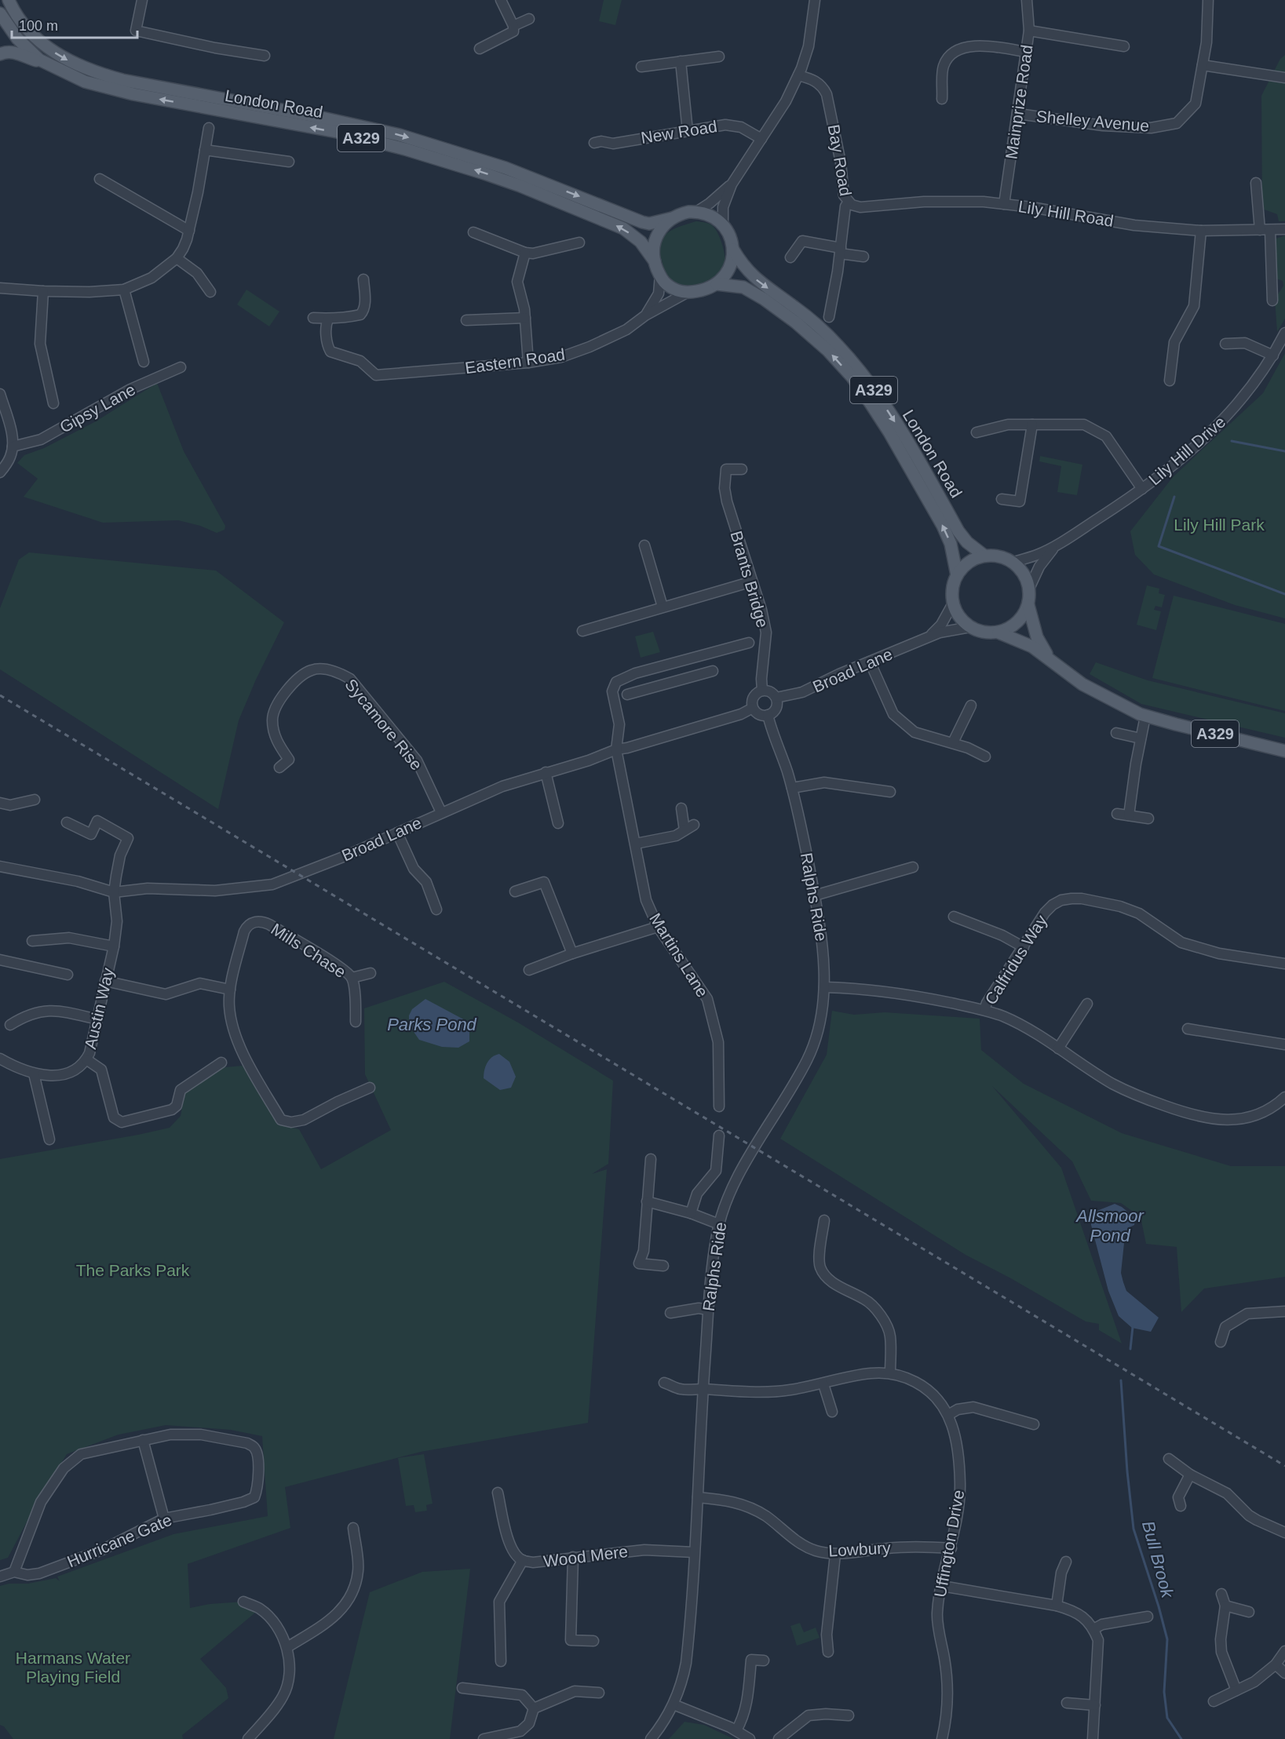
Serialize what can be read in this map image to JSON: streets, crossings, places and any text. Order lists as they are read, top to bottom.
{
  "streets": {
    "main road": ["London Road", "A329"],
    "street": [
      "Mainprize Road",
      "Shelley Avenue",
      "New Road",
      "Bay Road",
      "Lily Hill Road",
      "Eastern Road",
      "Gipsy Lane",
      "Lily Hill Drive",
      "Brants Bridge",
      "Broad Lane",
      "Sycamore Rise",
      "Ralphs Ride",
      "Mills Chase",
      "Martins Lane",
      "Calfridus Way",
      "Austin Way",
      "Hurricane Gate",
      "Uffington Drive",
      "Lowbury",
      "Wood Mere"
    ]
  },
  "crossings": [
    ["Mainprize Road", "Shelley Avenue"],
    ["Mainprize Road", "Lily Hill Road"],
    ["London Road", "A329"],
    ["London Road", "Eastern Road"],
    ["London Road", "Lily Hill Drive"],
    ["London Road", "Broad Lane"],
    ["A329", "Eastern Road"],
    ["A329", "Lily Hill Drive"],
    ["A329", "Broad Lane"],
    ["Bay Road", "Lily Hill Road"],
    ["Lily Hill Drive", "Broad Lane"],
    ["Brants Bridge", "Broad Lane"],
    ["Brants Bridge", "Ralphs Ride"],
    ["Broad Lane", "Sycamore Rise"],
    ["Broad Lane", "Ralphs Ride"],
    ["Broad Lane", "Martins Lane"],
    ["Broad Lane", "Austin Way"],
    ["Ralphs Ride", "Calfridus Way"],
    ["Ralphs Ride", "Uffington Drive"],
    ["Ralphs Ride", "Lowbury"],
    ["Ralphs Ride", "Wood Mere"],
    ["Uffington Drive", "Lowbury"]
  ],
  "water": ["Parks Pond", "Allsmoor Pond", "Bull Brook"],
  "parks": ["Lily Hill Park", "The Parks Park", "Harmans Water Playing Field"],
  "scale_bar": "100 m"
}
